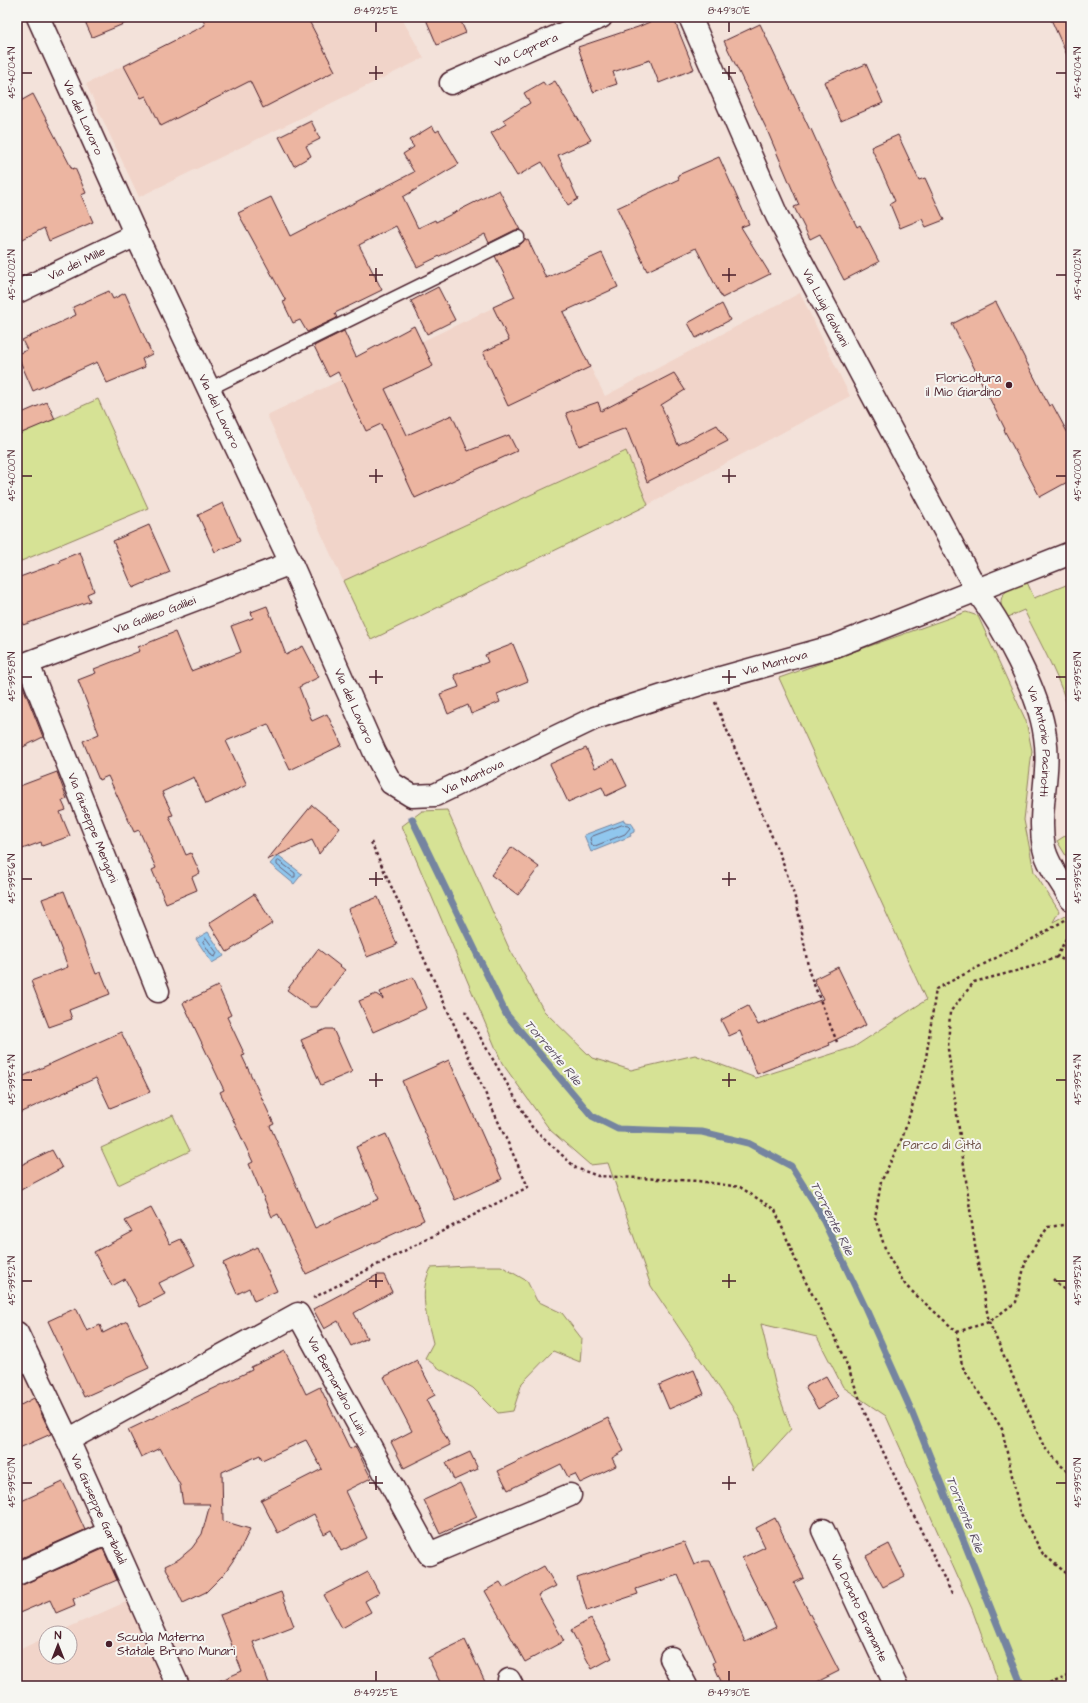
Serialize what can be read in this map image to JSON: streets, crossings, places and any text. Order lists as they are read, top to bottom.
{
  "streets": {
    "street": [
      "Via Caprera",
      "Via del Lavoro",
      "Via dei Mille",
      "Via Luigi Galvani",
      "Via Galileo Galilei",
      "Via Mantova",
      "Via Antonio Pacinotti",
      "Via Giuseppe Mengoni",
      "Via Bernardino Luini",
      "Via Giuseppe Garibaldi",
      "Via Donato Bramante"
    ]
  },
  "crossings": [
    ["Via del Lavoro", "Via dei Mille"],
    ["Via del Lavoro", "Via Galileo Galilei"],
    ["Via del Lavoro", "Via Mantova"],
    ["Via Luigi Galvani", "Via Mantova"],
    ["Via Luigi Galvani", "Via Antonio Pacinotti"],
    ["Via Galileo Galilei", "Via Giuseppe Mengoni"],
    ["Via Mantova", "Via Antonio Pacinotti"]
  ],
  "water": ["Torrente Rile"],
  "parks": ["Parco di Città"],
  "places": ["Floricoltura il Mio Giardino", "Scuola Materna Statale Bruno Munari"],
  "north": "top",
  "coordinates": [
    "8°49'25\"E",
    "8°49'30\"E",
    "45°40'04\"N",
    "45°40'02\"N",
    "45°40'00\"N",
    "45°39'58\"N",
    "45°39'56\"N",
    "45°39'54\"N",
    "45°39'52\"N",
    "45°39'50\"N"
  ]
}
